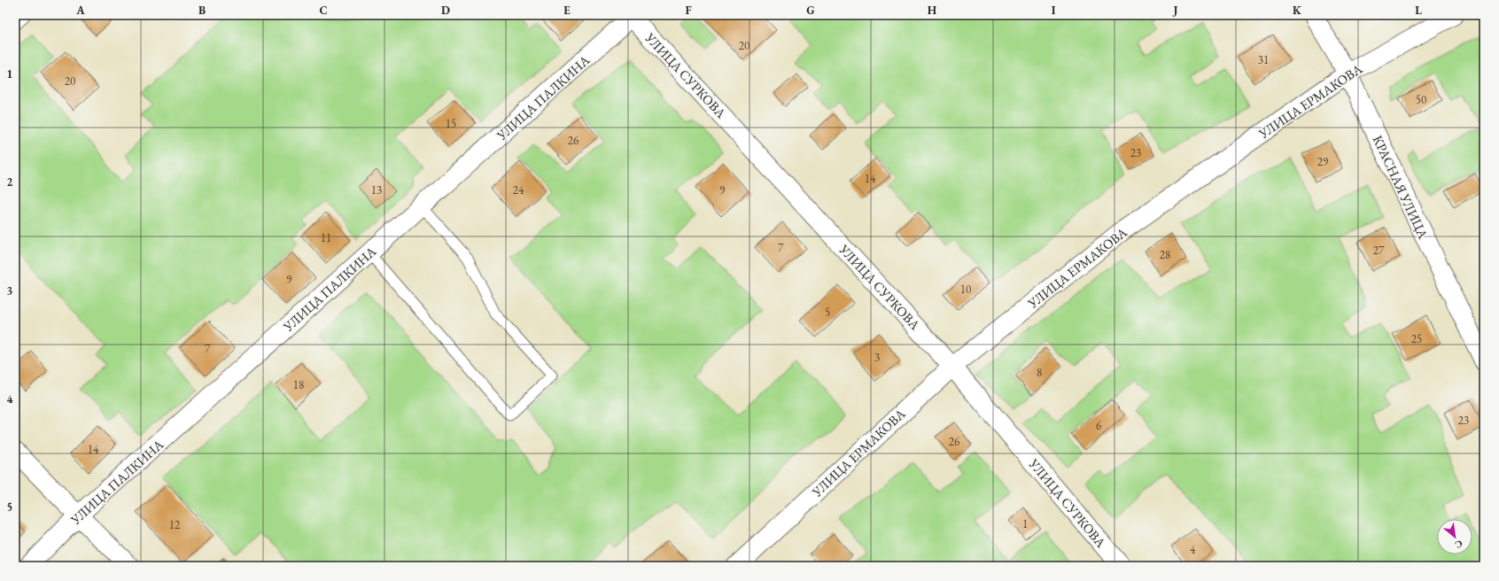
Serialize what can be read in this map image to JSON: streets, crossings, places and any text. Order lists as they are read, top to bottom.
{
  "streets": {
    "street": [
      "УЛИЦА СУРКОВА",
      "УЛИЦА ПАЛКИНА",
      "УЛИЦА ЕРМАКОВА",
      "КРАСНАЯ УЛИЦА"
    ]
  },
  "crossings": [
    ["УЛИЦА СУРКОВА", "УЛИЦА ПАЛКИНА"],
    ["УЛИЦА СУРКОВА", "УЛИЦА ЕРМАКОВА"],
    ["УЛИЦА ЕРМАКОВА", "КРАСНАЯ УЛИЦА"]
  ],
  "house_numbers": [
    "20",
    "31",
    "20",
    "50",
    "15",
    "26",
    "23",
    "29",
    "14",
    "13",
    "24",
    "9",
    "11",
    "7",
    "27",
    "28",
    "9",
    "10",
    "5",
    "25",
    "7",
    "3",
    "8",
    "18",
    "23",
    "6",
    "26",
    "14",
    "1",
    "12",
    "4"
  ],
  "north": "bottom right",
  "grid": {
    "columns": [
      "A",
      "B",
      "C",
      "D",
      "E",
      "F",
      "G",
      "H",
      "I",
      "J",
      "K",
      "L"
    ],
    "rows": [
      "1",
      "2",
      "3",
      "4",
      "5"
    ]
  }
}
